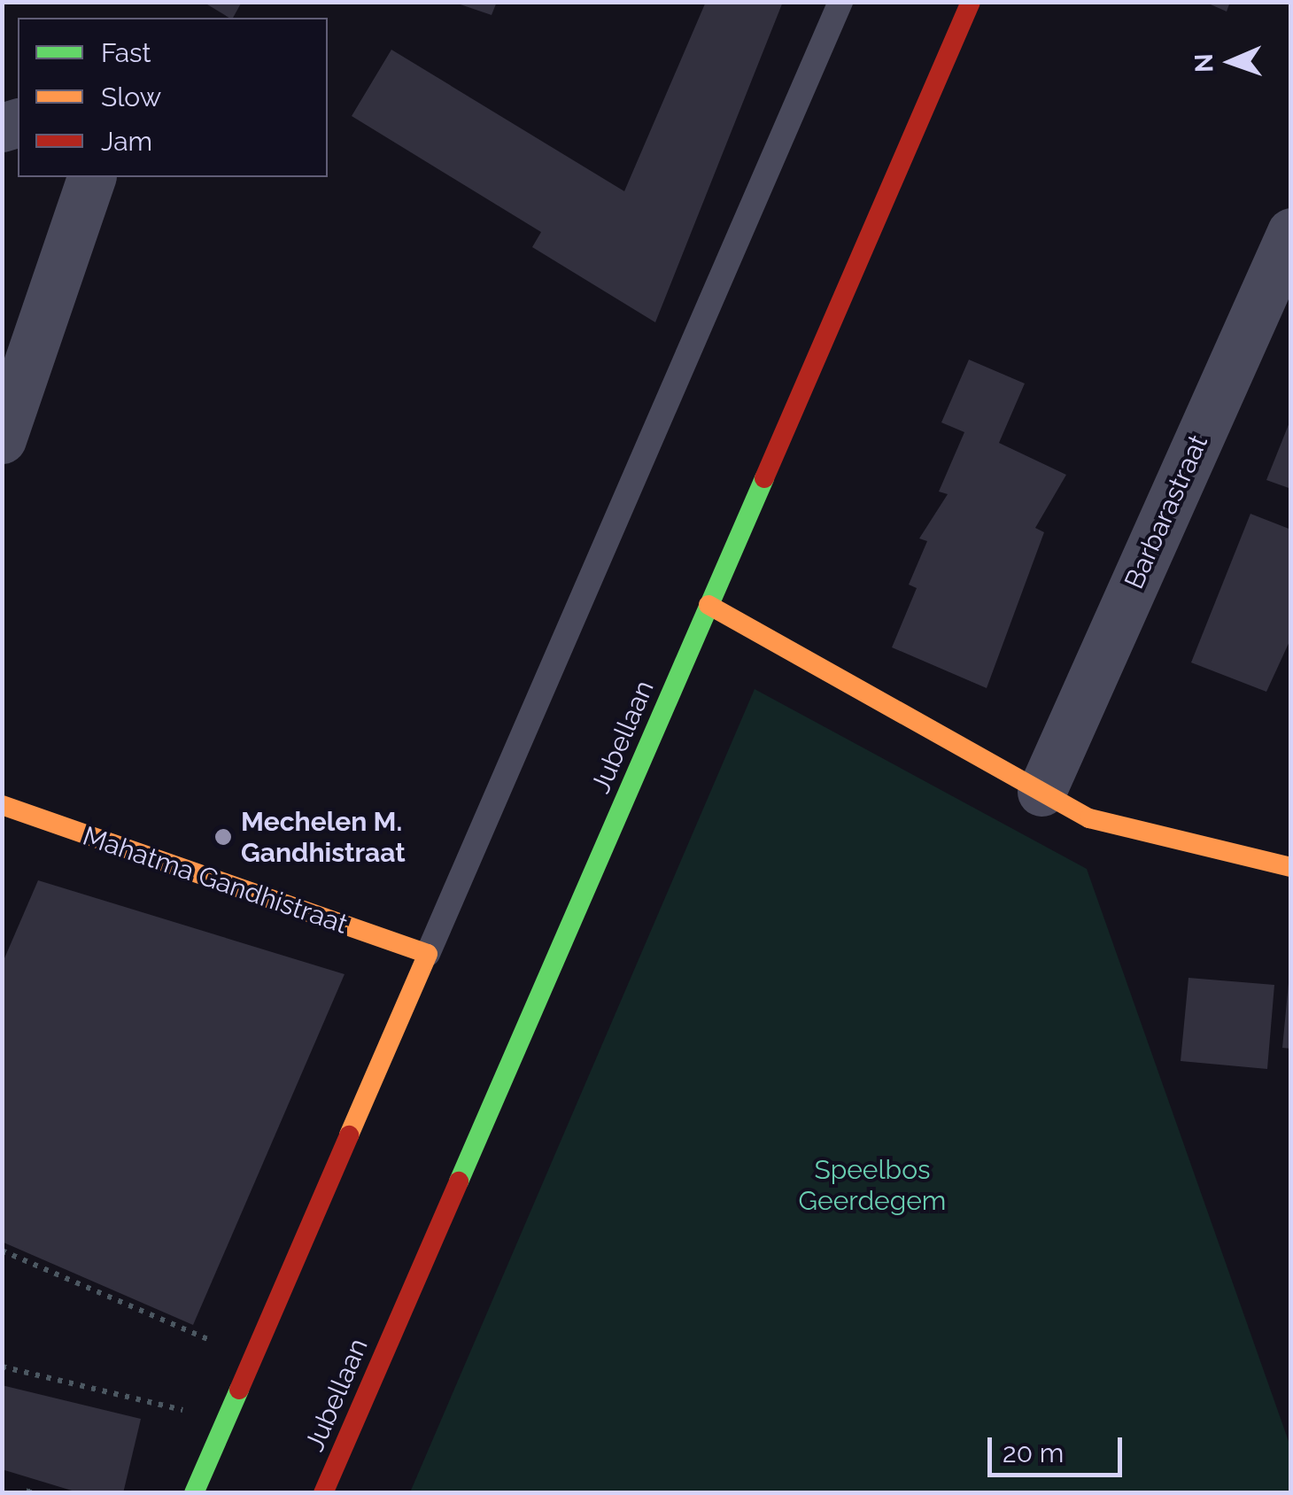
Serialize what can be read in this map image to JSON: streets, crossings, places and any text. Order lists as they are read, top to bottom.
{
  "streets": {
    "street": ["Barbarastraat", "Jubellaan", "Mahatma Gandhistraat"]
  },
  "parks": ["Speelbos Geerdegem"],
  "places": ["Mechelen M. Gandhistraat"],
  "legend": ["Fast", "Slow", "Jam"],
  "scale_bar": "20 m",
  "north": "left"
}
